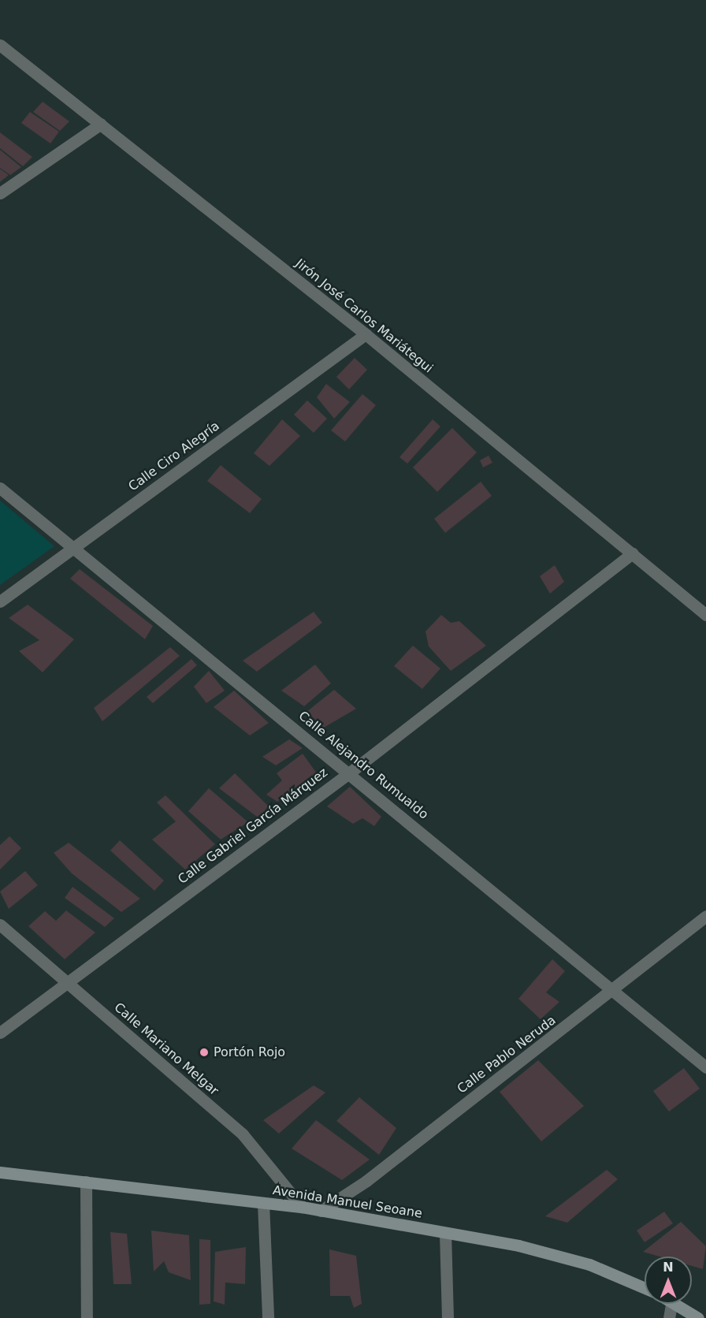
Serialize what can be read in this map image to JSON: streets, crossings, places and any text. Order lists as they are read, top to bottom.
{
  "streets": {
    "main road": ["Avenida Manuel Seoane"],
    "street": [
      "Jirón José Carlos Mariátegui",
      "Calle Ciro Alegría",
      "Calle Alejandro Rumualdo",
      "Calle Gabriel García Márquez",
      "Calle Mariano Melgar",
      "Calle Pablo Neruda"
    ]
  },
  "crossings": [
    ["Jirón José Carlos Mariátegui", "Calle Ciro Alegría"],
    ["Jirón José Carlos Mariátegui", "Calle Gabriel García Márquez"],
    ["Calle Ciro Alegría", "Calle Alejandro Rumualdo"],
    ["Calle Alejandro Rumualdo", "Calle Gabriel García Márquez"],
    ["Calle Alejandro Rumualdo", "Calle Pablo Neruda"],
    ["Calle Gabriel García Márquez", "Calle Mariano Melgar"],
    ["Calle Mariano Melgar", "Avenida Manuel Seoane"],
    ["Calle Pablo Neruda", "Avenida Manuel Seoane"]
  ],
  "places": ["Portón Rojo"],
  "north": "top"
}
